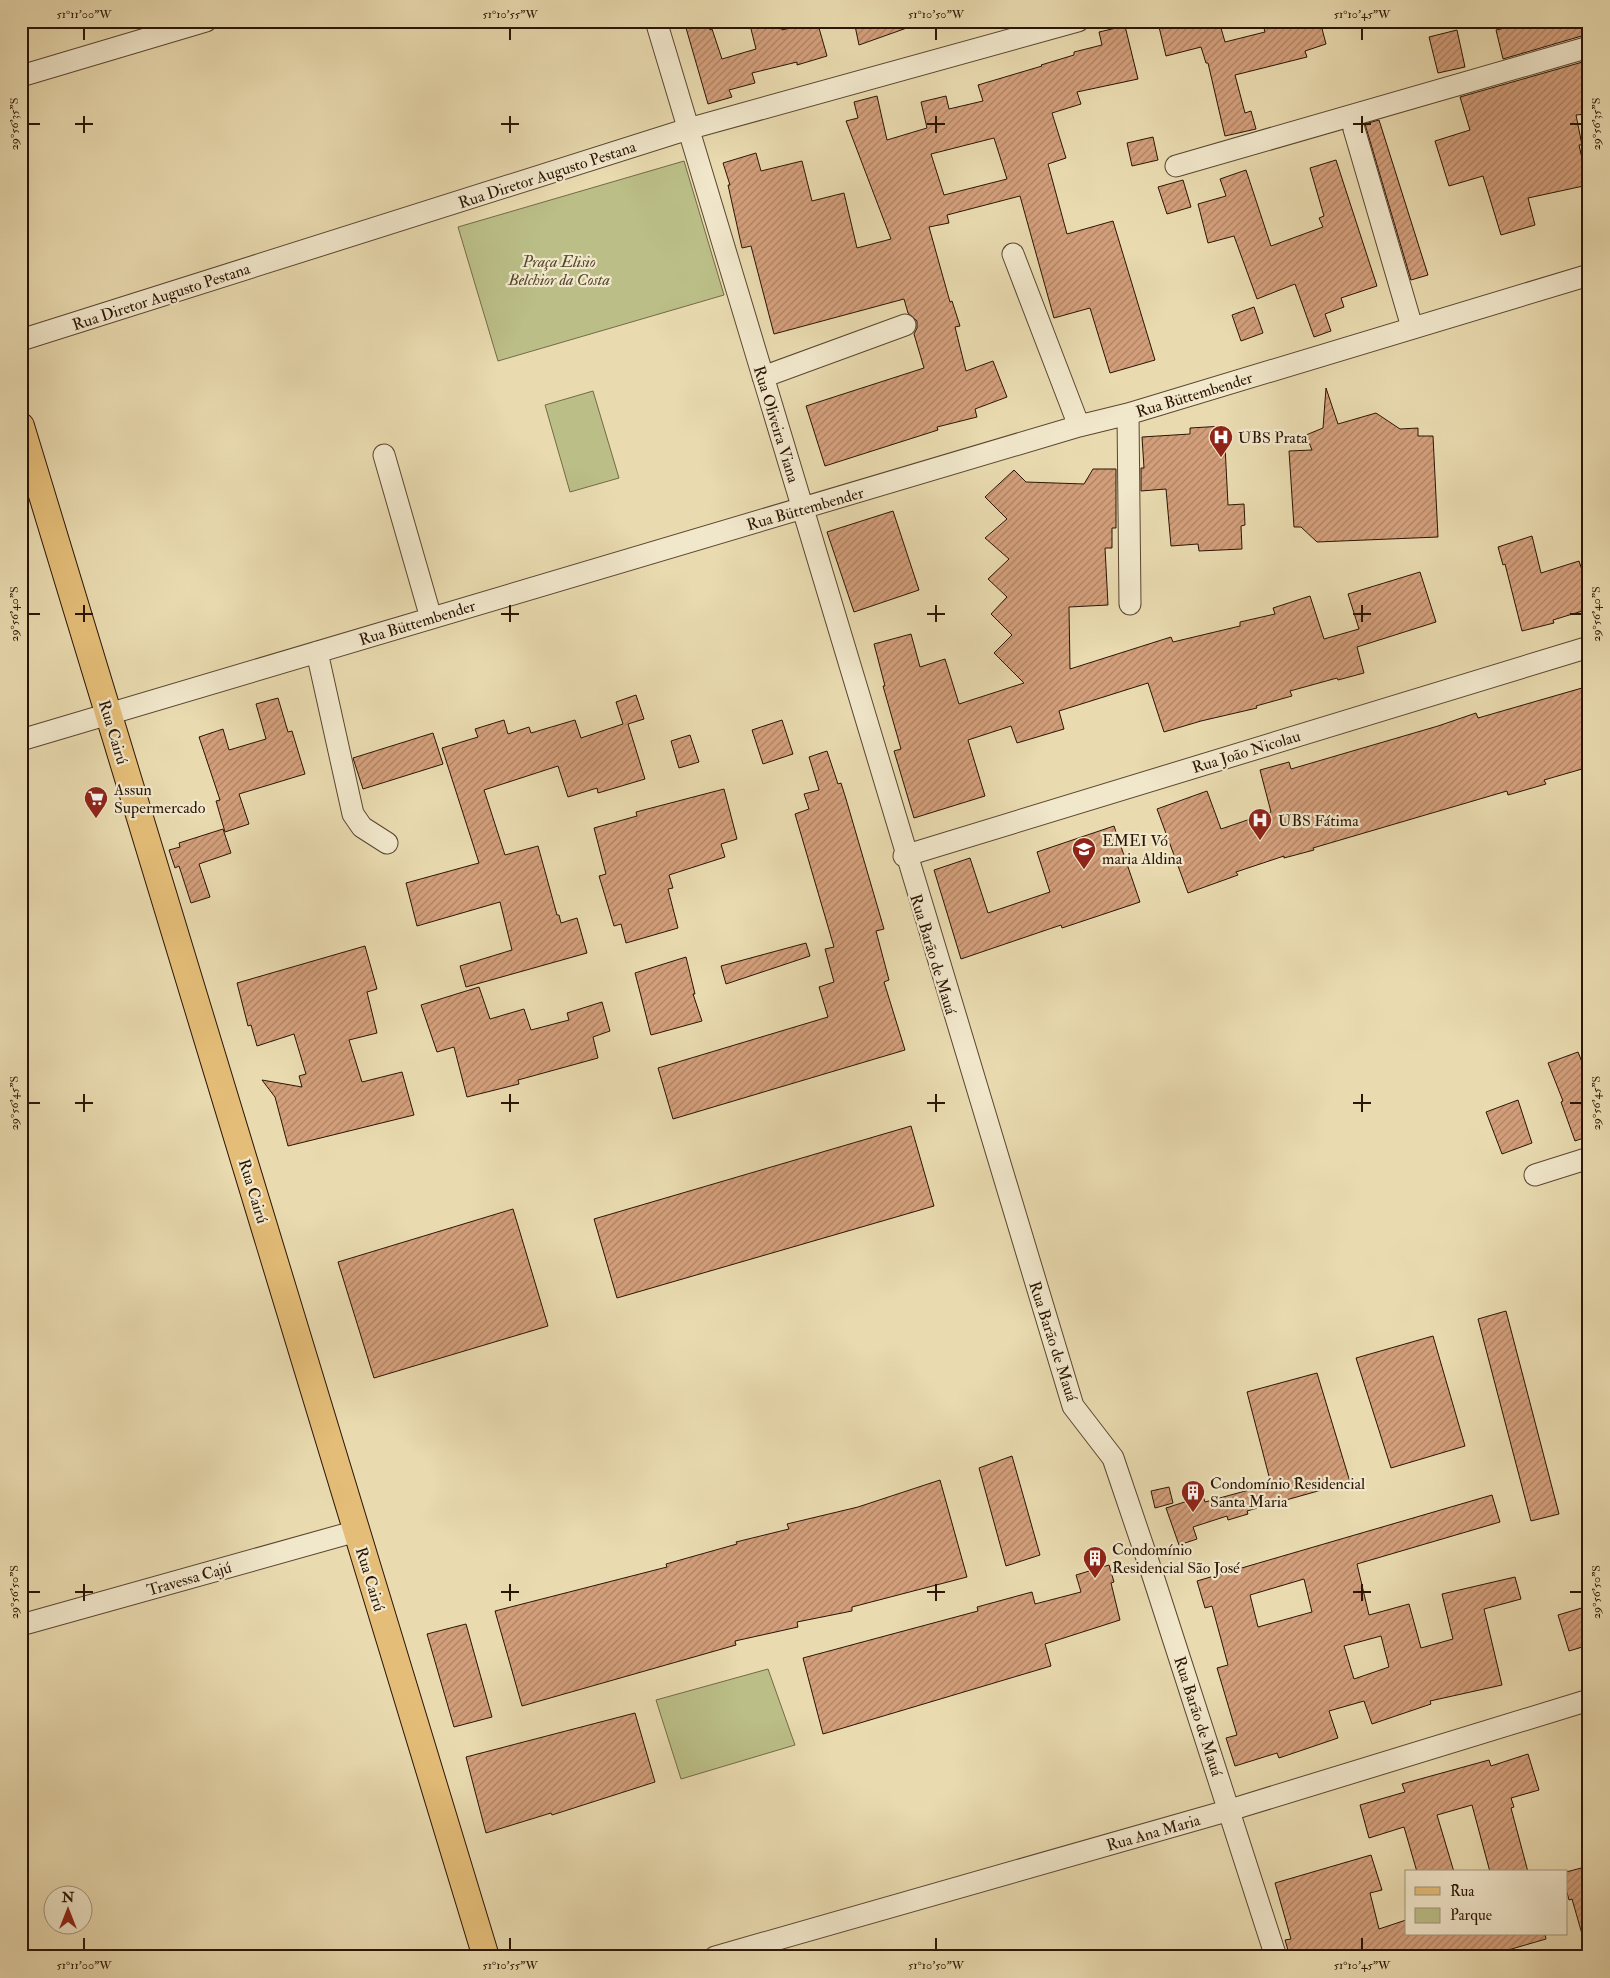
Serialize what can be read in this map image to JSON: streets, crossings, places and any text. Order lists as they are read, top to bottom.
{
  "streets": {
    "main road": ["Rua Cairú"],
    "street": [
      "Rua Diretor Augusto Pestana",
      "Rua Büttembender",
      "Rua Oliveira Viana",
      "Rua João Nicolau",
      "Rua Barão de Mauá",
      "Travessa Cajú",
      "Rua Ana Maria"
    ]
  },
  "crossings": [
    ["Rua Diretor Augusto Pestana", "Rua Oliveira Viana"],
    ["Rua Büttembender", "Rua Oliveira Viana"],
    ["Rua Büttembender", "Rua Cairú"],
    ["Rua Oliveira Viana", "Rua João Nicolau"],
    ["Rua Oliveira Viana", "Rua Barão de Mauá"],
    ["Rua Cairú", "Travessa Cajú"],
    ["Rua João Nicolau", "Rua Barão de Mauá"],
    ["Rua Barão de Mauá", "Rua Ana Maria"]
  ],
  "parks": ["Praça Elisio Belchior da Costa"],
  "places": {
    "hospital": ["UBS Prata", "UBS Fátima"],
    "supermarket": ["Assun Supermercado"],
    "school or university": ["EMEI Vó maria Aldina"],
    "building": ["Condomínio Residencial Santa Maria", "Condomínio Residencial São José"]
  },
  "legend": ["Rua", "Parque"],
  "north": "top",
  "coordinates": [
    "51°11'00\"W",
    "51°10'55\"W",
    "51°10'50\"W",
    "51°10'45\"W",
    "29°56'35\"S",
    "29°56'40\"S",
    "29°56'45\"S",
    "29°56'50\"S"
  ]
}
